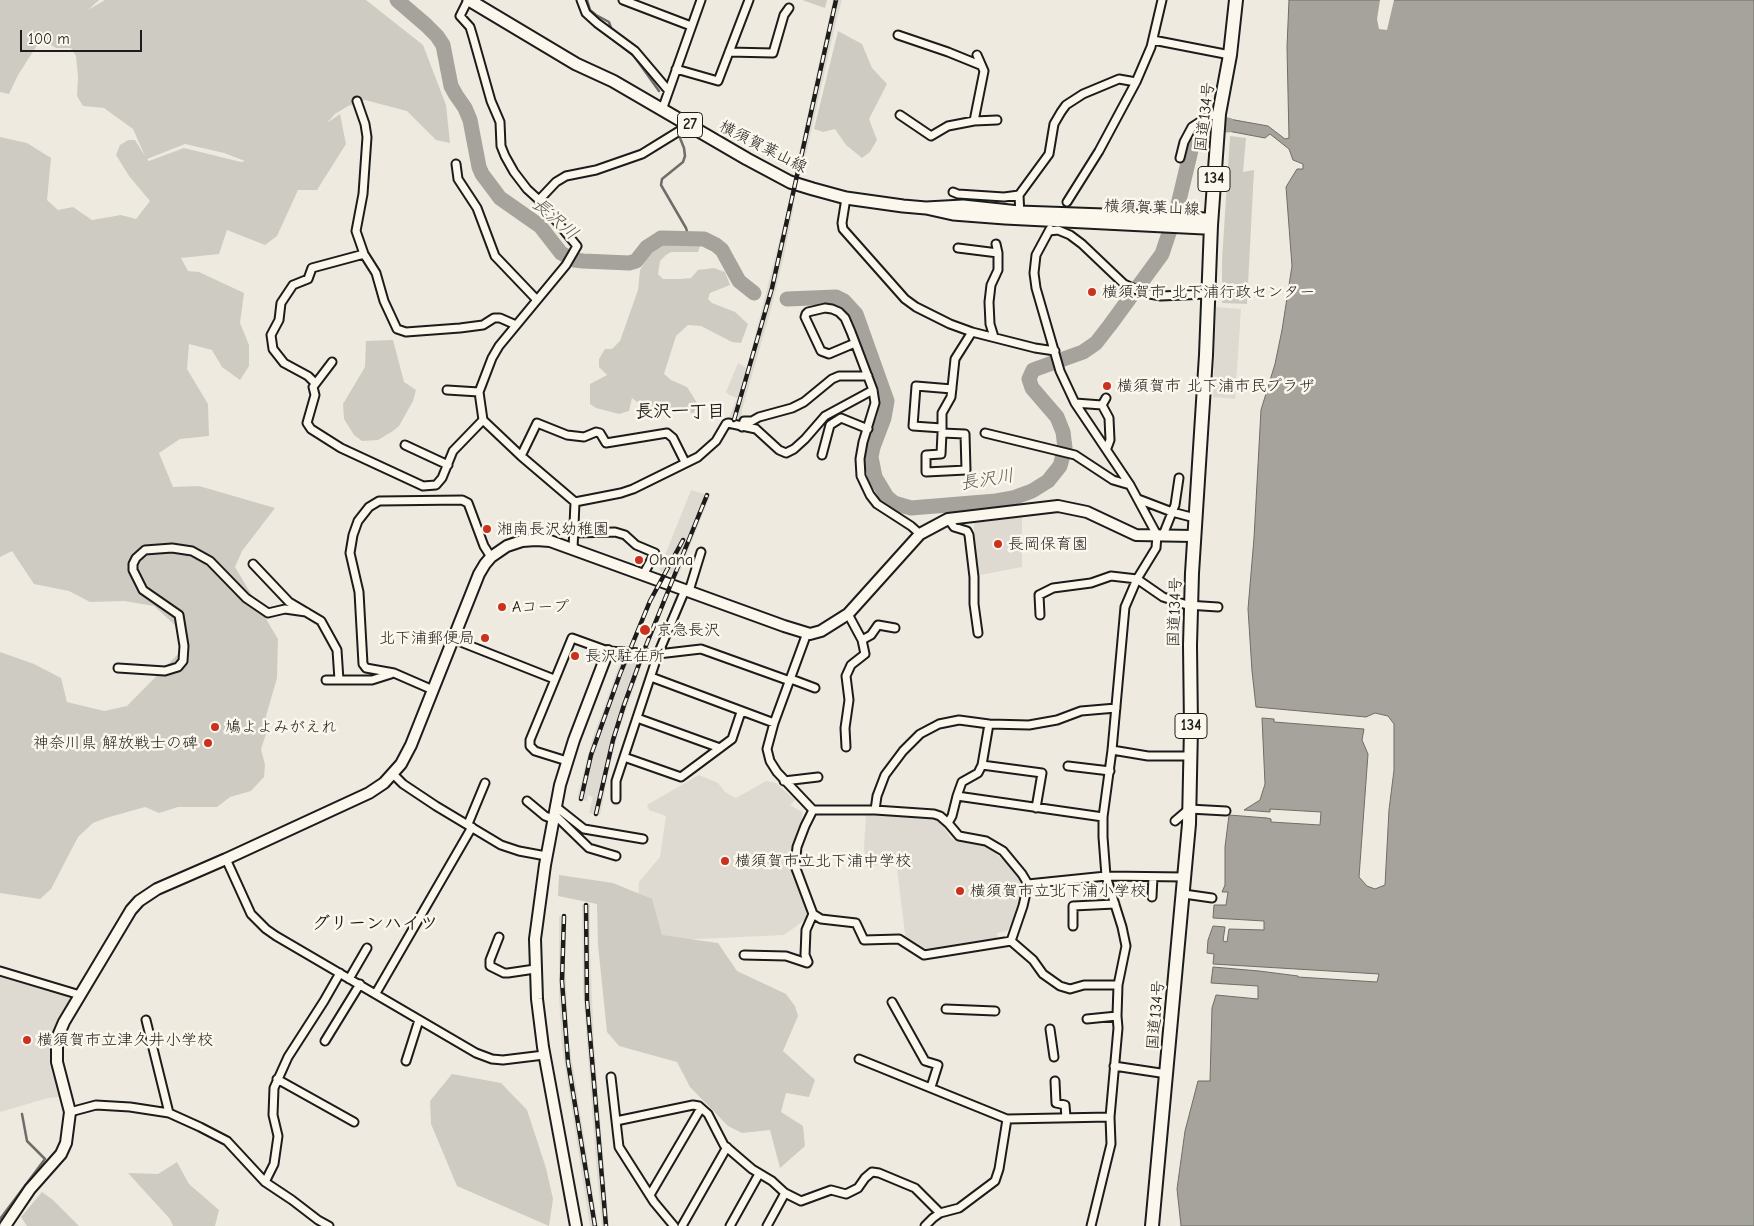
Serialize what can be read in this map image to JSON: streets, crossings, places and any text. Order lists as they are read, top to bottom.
{
  "streets": {
    "highway": ["国道134号", "134"],
    "main road": ["27", "横須賀葉山線"]
  },
  "crossings": [
    ["国道134号", "横須賀葉山線"]
  ],
  "districts": ["長沢一丁目", "グリーンハイツ"],
  "water": ["長沢川"],
  "places": [
    "横須賀市 北下浦行政センター",
    "横須賀市 北下浦市民プラザ",
    "湘南長沢幼稚園",
    "長岡保育園",
    "Ohana",
    "Aコープ",
    "京急長沢",
    "北下浦郵便局",
    "長沢駐在所",
    "鳩よよみがえれ",
    "神奈川県 解放戦士の碑",
    "横須賀市立北下浦中学校",
    "横須賀市立北下浦小学校",
    "横須賀市立津久井小学校"
  ],
  "scale_bar": "100 m"
}
